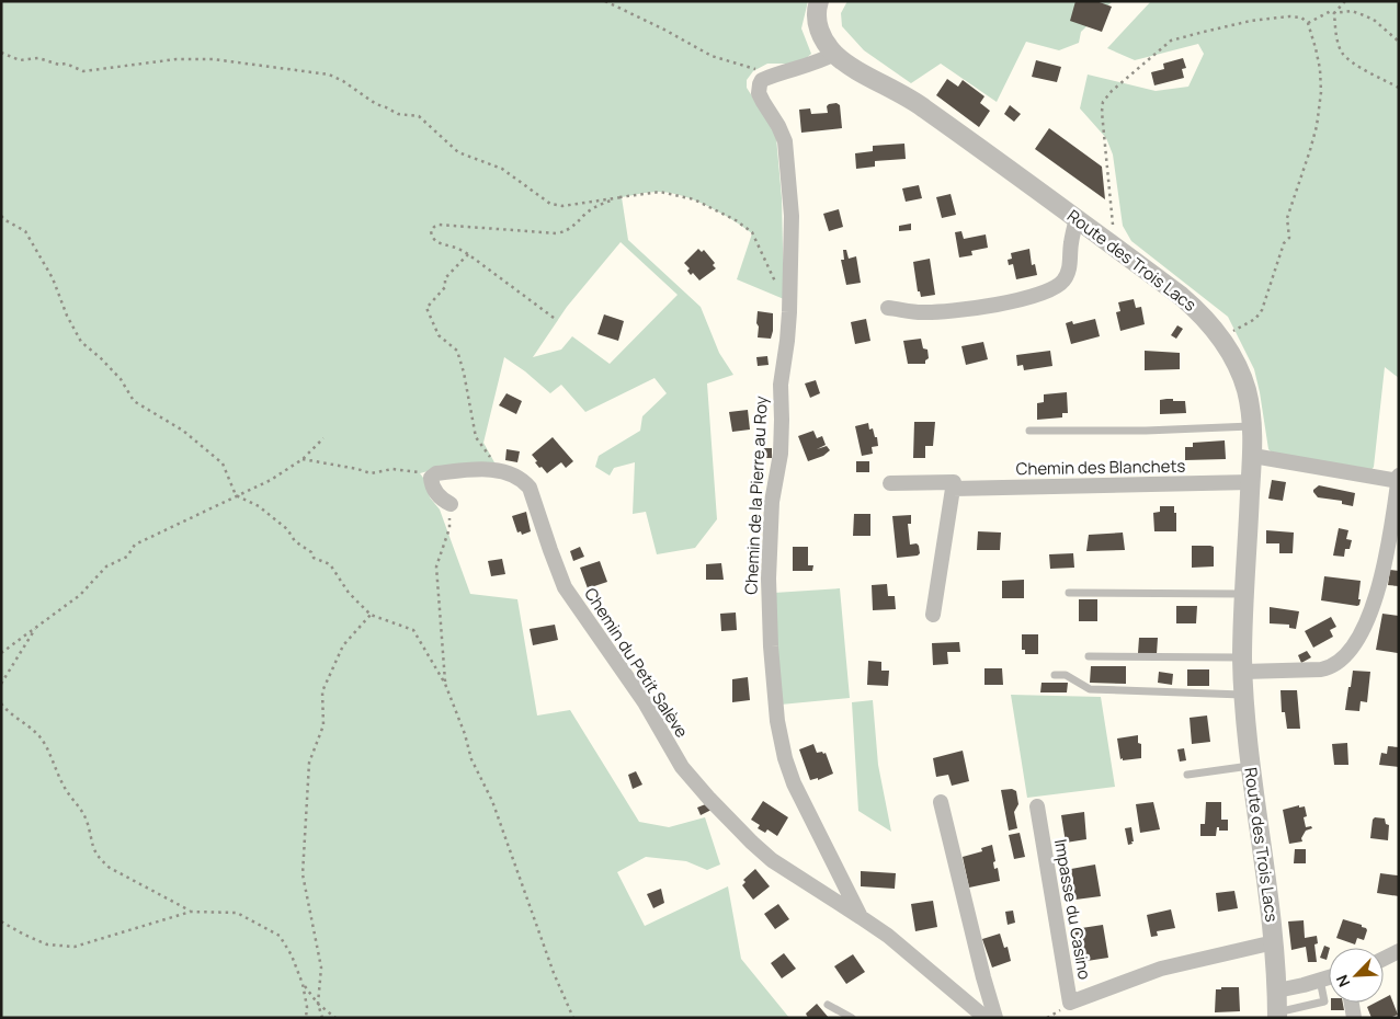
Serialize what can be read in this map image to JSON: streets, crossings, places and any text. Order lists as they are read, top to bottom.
{
  "streets": {
    "street": [
      "Route des Trois Lacs",
      "Chemin des Blanchets",
      "Chemin de la Pierre au Roy",
      "Chemin du Petit Salève",
      "Impasse du Casino"
    ]
  },
  "crossings": [
    ["Route des Trois Lacs", "Chemin des Blanchets"],
    ["Route des Trois Lacs", "Impasse du Casino"],
    ["Chemin de la Pierre au Roy", "Chemin du Petit Salève"]
  ],
  "north": "bottom left"
}
